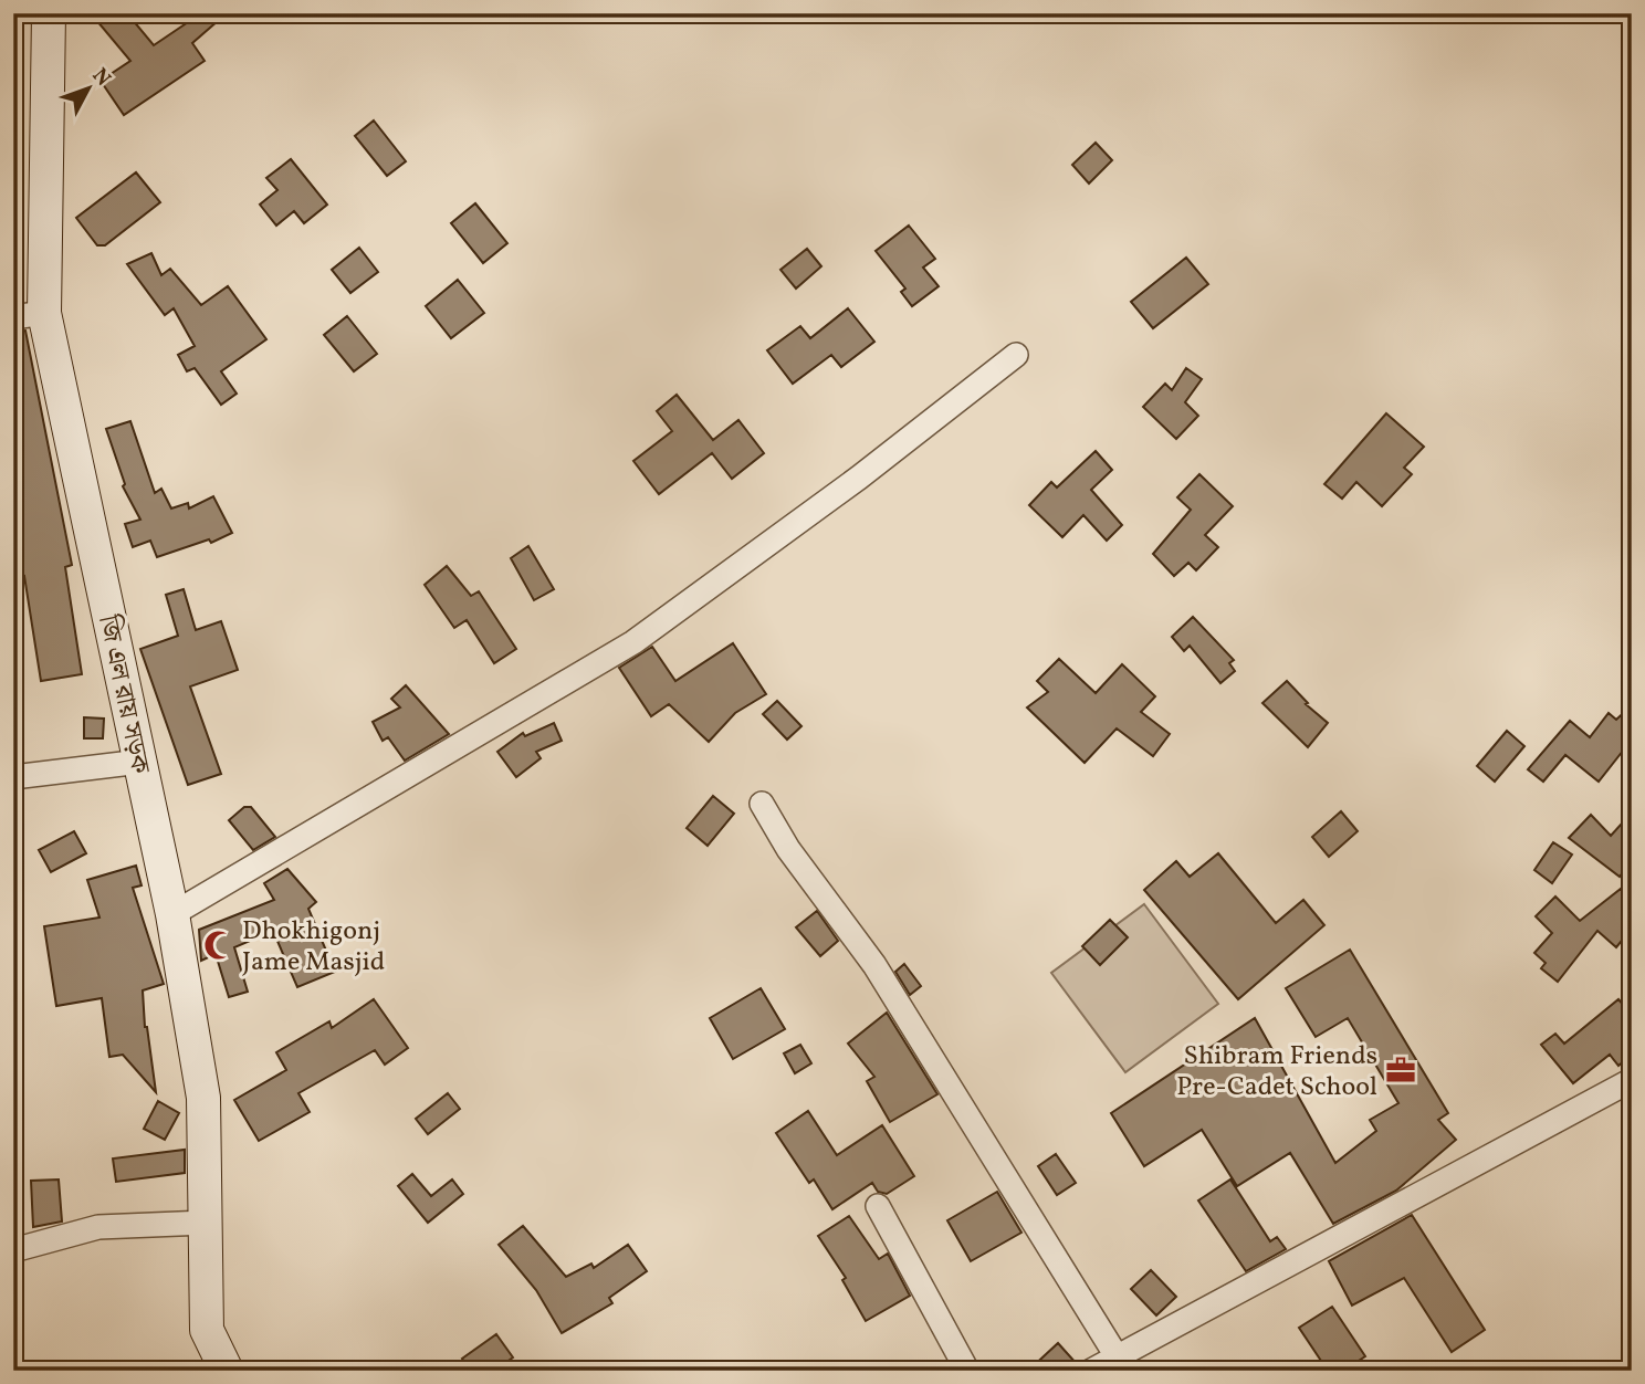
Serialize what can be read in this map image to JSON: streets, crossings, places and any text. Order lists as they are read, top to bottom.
{
  "streets": {
    "main road": ["জি এল রায় সড়ক"]
  },
  "places": {
    "mosque": ["Dhokhigonj Jame Masjid"],
    "office": ["Shibram Friends Pre-Cadet School"]
  },
  "north": "top right"
}
